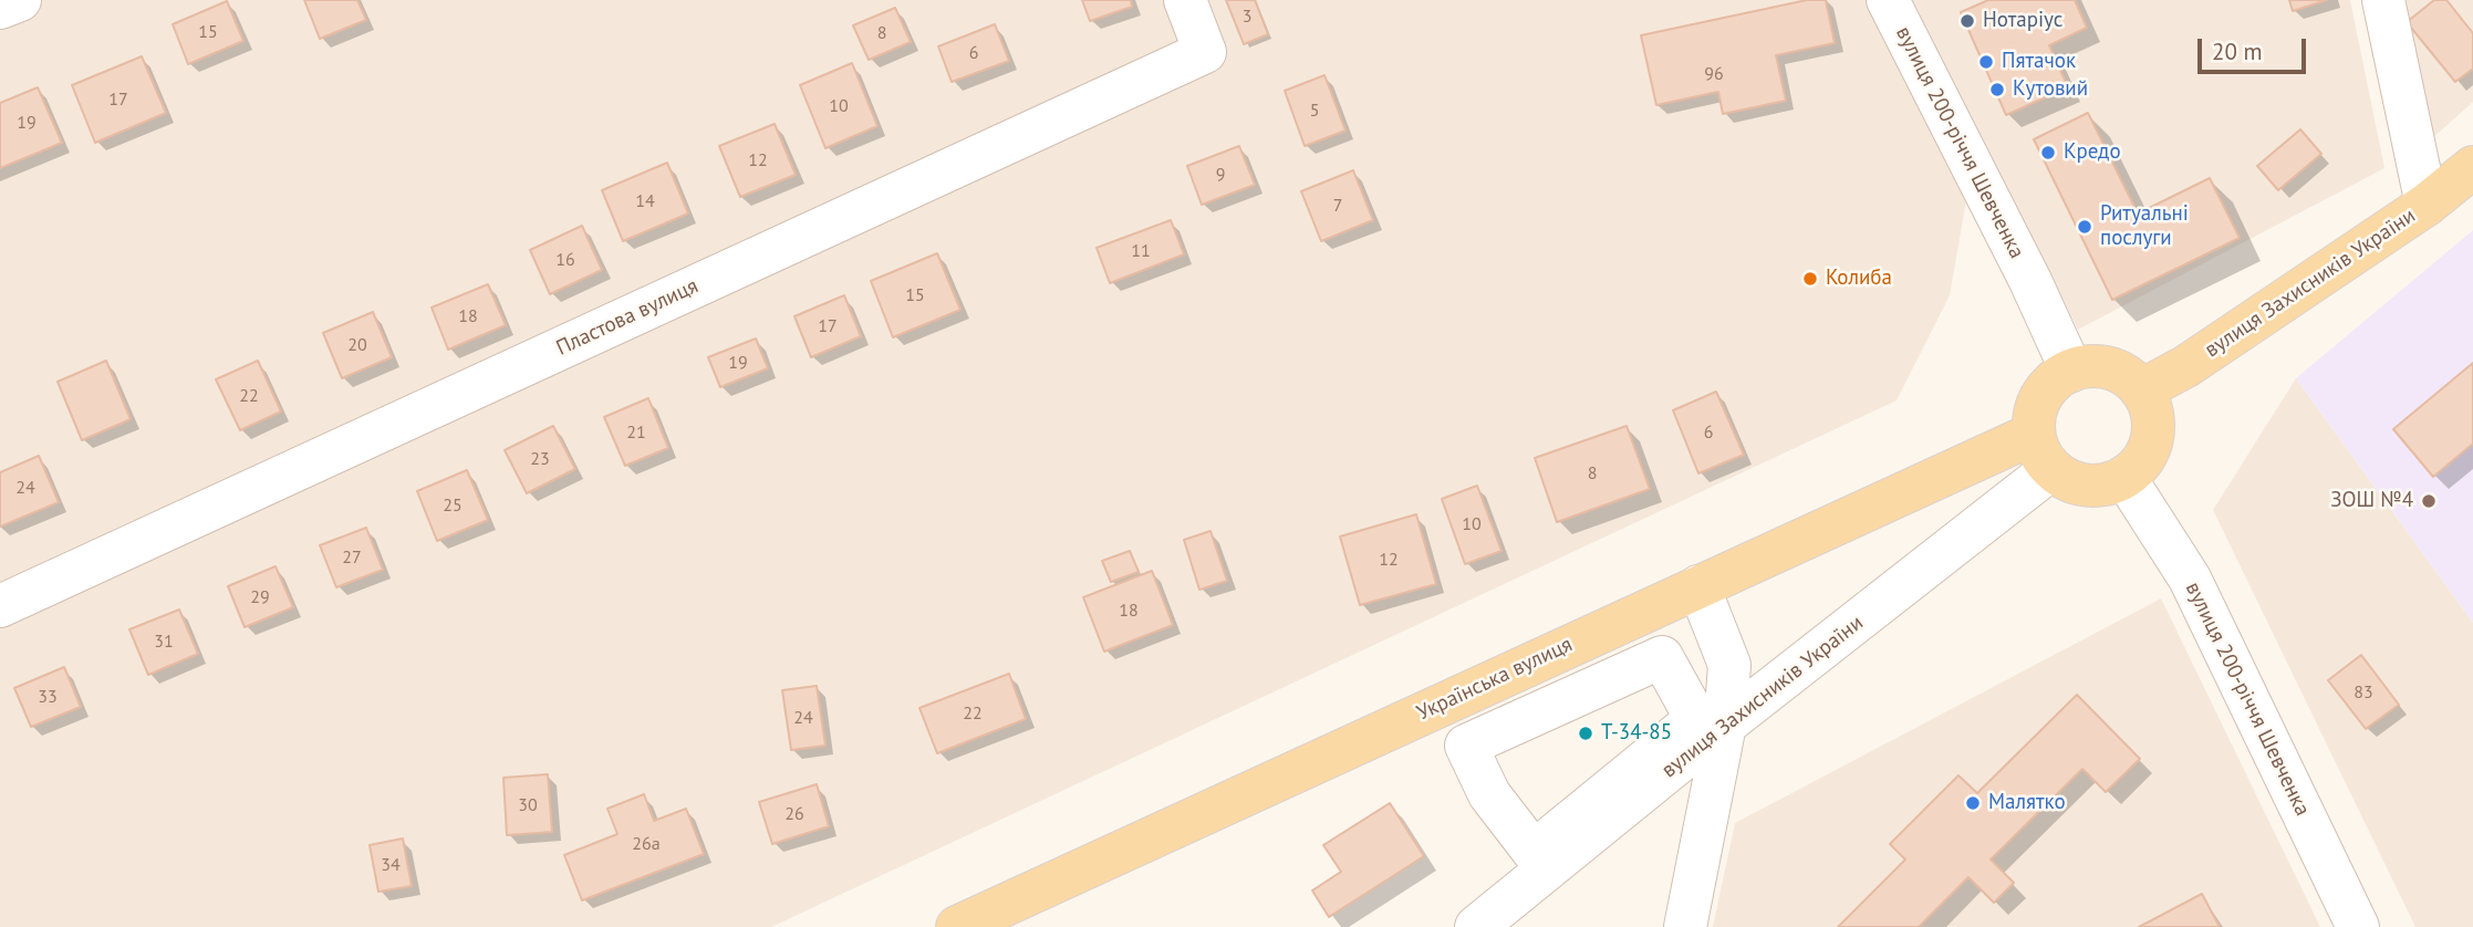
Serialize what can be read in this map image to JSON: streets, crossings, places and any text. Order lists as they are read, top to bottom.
{
  "streets": {
    "main road": ["вулиця Захисників України", "Українська вулиця"],
    "street": ["вулиця 200-річчя Шевченка", "Пластова вулиця"]
  },
  "crossings": [
    ["вулиця 200-річчя Шевченка", "вулиця Захисників України"],
    ["вулиця 200-річчя Шевченка", "Українська вулиця"],
    ["вулиця Захисників України", "Українська вулиця"]
  ],
  "places": [
    "Нотаріус",
    "Пятачок",
    "Кутовий",
    "Кредо",
    "Ритуальні послуги",
    "Колиба",
    "ЗОШ №4",
    "Т-34-85",
    "Малятко"
  ],
  "house_numbers": [
    "3",
    "15",
    "8",
    "6",
    "96",
    "17",
    "10",
    "5",
    "19",
    "12",
    "9",
    "14",
    "7",
    "11",
    "16",
    "15",
    "18",
    "17",
    "20",
    "19",
    "22",
    "21",
    "6",
    "23",
    "8",
    "24",
    "25",
    "10",
    "27",
    "12",
    "29",
    "18",
    "31",
    "83",
    "33",
    "22",
    "24",
    "30",
    "26",
    "26а",
    "34"
  ],
  "scale_bar": "20 m"
}
